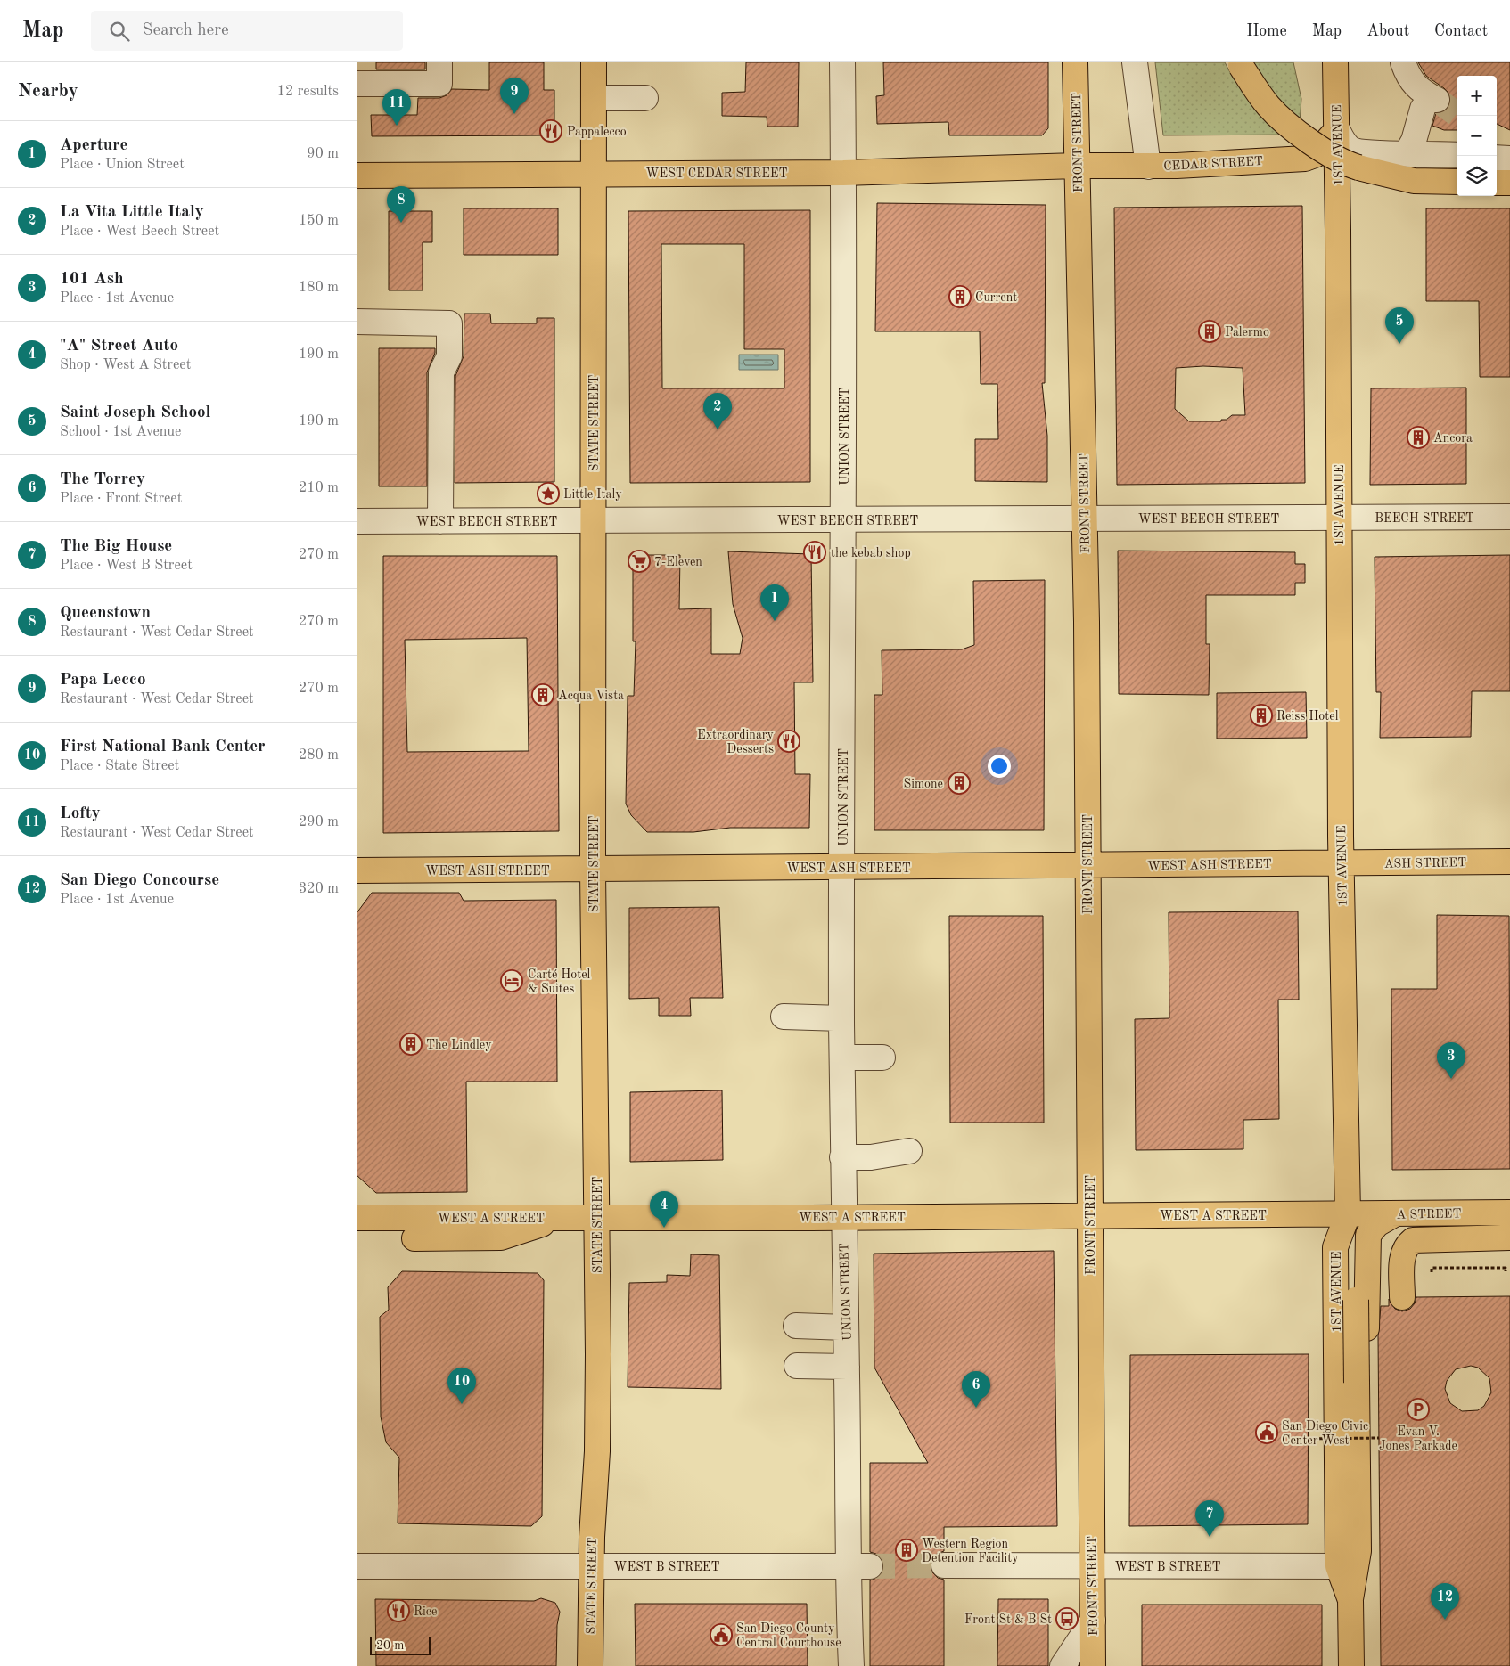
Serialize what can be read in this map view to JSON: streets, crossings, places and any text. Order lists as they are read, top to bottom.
{
  "streets": {
    "main road": [
      "FRONT STREET",
      "1ST AVENUE",
      "CEDAR STREET",
      "WEST CEDAR STREET",
      "STATE STREET",
      "ASH STREET",
      "WEST ASH STREET",
      "A STREET",
      "WEST A STREET"
    ],
    "street": [
      "UNION STREET",
      "BEECH STREET",
      "WEST BEECH STREET",
      "WEST B STREET"
    ]
  },
  "crossings": [
    ["FRONT STREET", "CEDAR STREET"],
    ["FRONT STREET", "WEST CEDAR STREET"],
    ["FRONT STREET", "WEST BEECH STREET"],
    ["FRONT STREET", "WEST ASH STREET"],
    ["FRONT STREET", "WEST A STREET"],
    ["FRONT STREET", "WEST B STREET"],
    ["1ST AVENUE", "CEDAR STREET"],
    ["1ST AVENUE", "BEECH STREET"],
    ["1ST AVENUE", "WEST BEECH STREET"],
    ["1ST AVENUE", "ASH STREET"],
    ["1ST AVENUE", "WEST ASH STREET"],
    ["1ST AVENUE", "A STREET"],
    ["1ST AVENUE", "WEST A STREET"],
    ["1ST AVENUE", "WEST B STREET"],
    ["CEDAR STREET", "WEST CEDAR STREET"],
    ["WEST CEDAR STREET", "STATE STREET"],
    ["WEST CEDAR STREET", "UNION STREET"],
    ["STATE STREET", "WEST BEECH STREET"],
    ["STATE STREET", "WEST ASH STREET"],
    ["STATE STREET", "WEST A STREET"],
    ["STATE STREET", "WEST B STREET"],
    ["UNION STREET", "WEST BEECH STREET"],
    ["UNION STREET", "WEST ASH STREET"],
    ["UNION STREET", "WEST A STREET"],
    ["UNION STREET", "WEST B STREET"],
    ["BEECH STREET", "WEST BEECH STREET"],
    ["ASH STREET", "WEST ASH STREET"],
    ["A STREET", "WEST A STREET"]
  ],
  "places": {
    "restaurant": [
      "Pappalecco",
      "the kebab shop",
      "Extraordinary Desserts",
      "Rice"
    ],
    "building": [
      "Current",
      "Palermo",
      "Ancora",
      "Acqua Vista",
      "Reiss Hotel",
      "Simone",
      "The Lindley",
      "Western Region Detention Facility"
    ],
    "place": ["Little Italy"],
    "supermarket": ["7-Eleven"],
    "hotel": ["Carté Hotel & Suites"],
    "parking": ["Evan V. Jones Parkade"],
    "public building": ["San Diego Civic Center West", "San Diego County Central Courthouse"],
    "bus stop": ["Front St & B St"]
  },
  "scale_bar": "20 m",
  "page": {
    "header": "Map",
    "search": "Search here",
    "nav": [
      "Home",
      "Map",
      "About",
      "Contact"
    ],
    "heading": ["Nearby", "12 results"],
    "map_buttons": ["+", "−"],
    "pins": [
      "9",
      "11",
      "8",
      "5",
      "2",
      "1",
      "3",
      "4",
      "10",
      "6",
      "7",
      "12"
    ],
    "list": [
      {
        "mark": "1",
        "name": "Aperture",
        "note": "Place · Union Street",
        "value": "90 m"
      },
      {
        "mark": "2",
        "name": "La Vita Little Italy",
        "note": "Place · West Beech Street",
        "value": "150 m"
      },
      {
        "mark": "3",
        "name": "101 Ash",
        "note": "Place · 1st Avenue",
        "value": "180 m"
      },
      {
        "mark": "4",
        "name": "\"A\" Street Auto",
        "note": "Shop · West A Street",
        "value": "190 m"
      },
      {
        "mark": "5",
        "name": "Saint Joseph School",
        "note": "School · 1st Avenue",
        "value": "190 m"
      },
      {
        "mark": "6",
        "name": "The Torrey",
        "note": "Place · Front Street",
        "value": "210 m"
      },
      {
        "mark": "7",
        "name": "The Big House",
        "note": "Place · West B Street",
        "value": "270 m"
      },
      {
        "mark": "8",
        "name": "Queenstown",
        "note": "Restaurant · West Cedar Street",
        "value": "270 m"
      },
      {
        "mark": "9",
        "name": "Papa Lecco",
        "note": "Restaurant · West Cedar Street",
        "value": "270 m"
      },
      {
        "mark": "10",
        "name": "First National Bank Center",
        "note": "Place · State Street",
        "value": "280 m"
      },
      {
        "mark": "11",
        "name": "Lofty",
        "note": "Restaurant · West Cedar Street",
        "value": "290 m"
      },
      {
        "mark": "12",
        "name": "San Diego Concourse",
        "note": "Place · 1st Avenue",
        "value": "320 m"
      }
    ],
    "scale": "20 m"
  }
}
